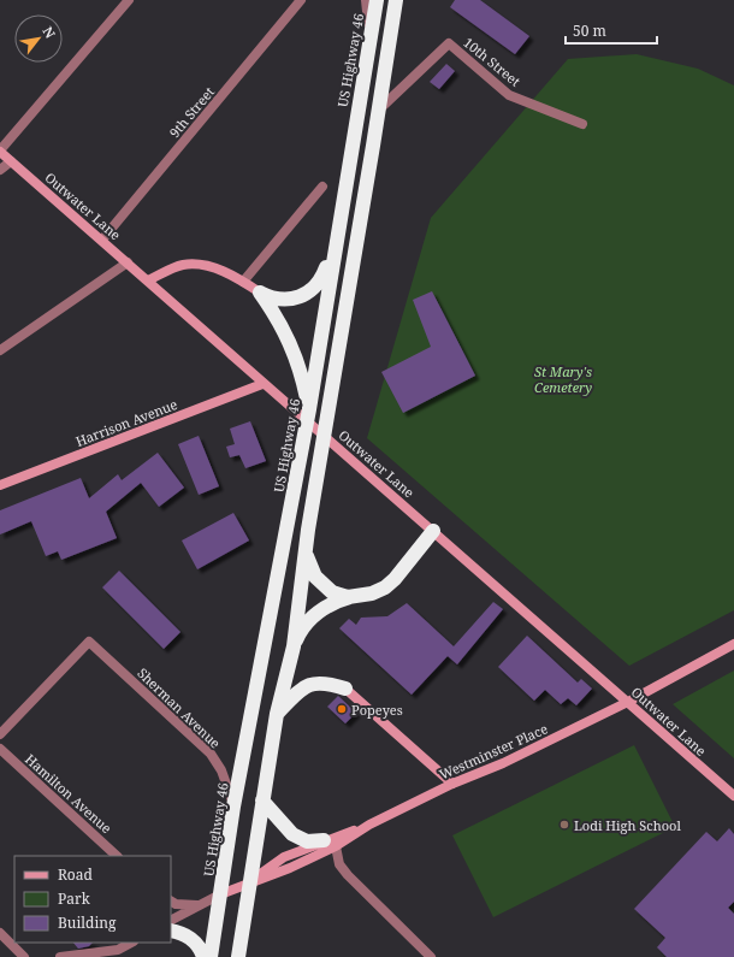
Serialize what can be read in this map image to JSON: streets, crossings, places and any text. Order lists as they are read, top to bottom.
{
  "streets": {
    "highway": ["US Highway 46"],
    "street": [
      "10th Street",
      "9th Street",
      "Outwater Lane",
      "Harrison Avenue",
      "Sherman Avenue",
      "Westminster Place",
      "Hamilton Avenue"
    ]
  },
  "crossings": [
    ["US Highway 46", "Sherman Avenue"],
    ["US Highway 46", "Westminster Place"],
    ["9th Street", "Outwater Lane"],
    ["Outwater Lane", "Harrison Avenue"],
    ["Outwater Lane", "Westminster Place"]
  ],
  "parks": ["St Mary's Cemetery"],
  "places": ["Popeyes", "Lodi High School"],
  "legend": ["Road", "Park", "Building"],
  "scale_bar": "50 m",
  "north": "top right"
}
